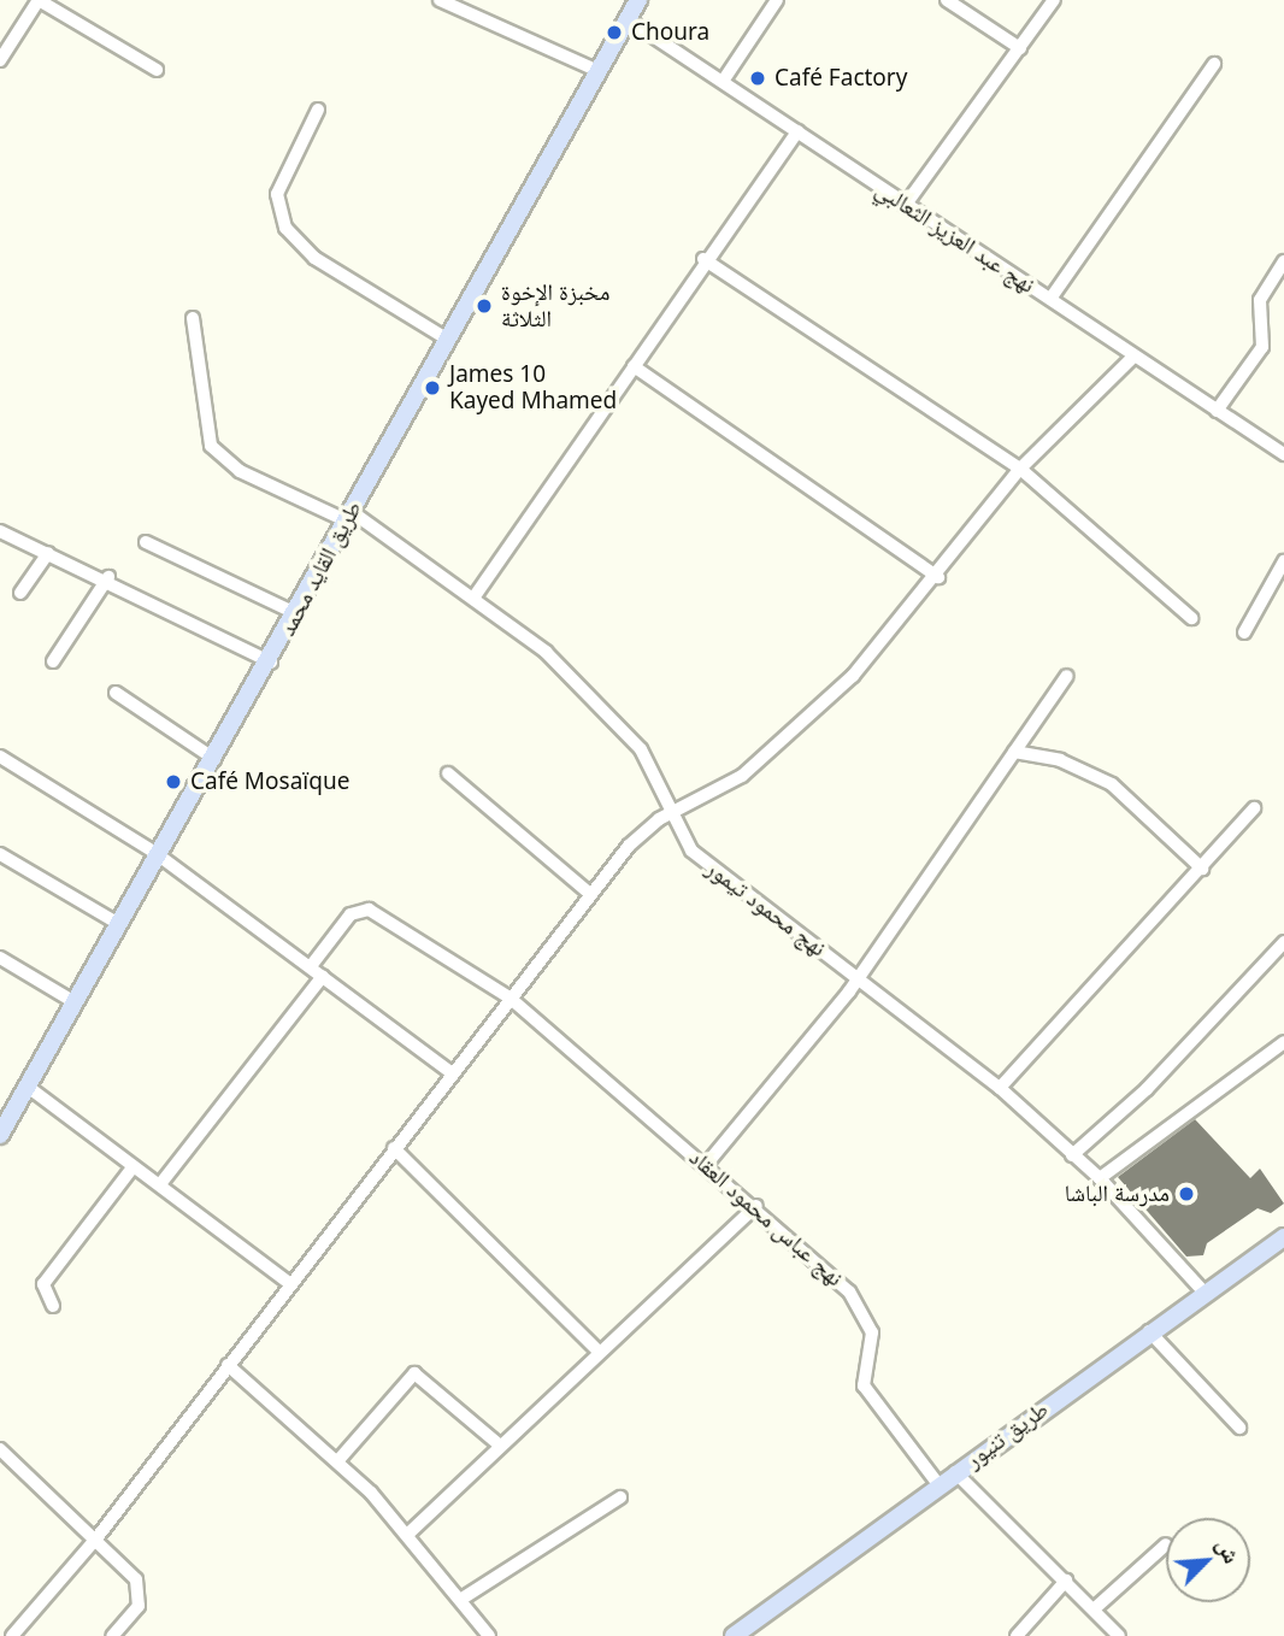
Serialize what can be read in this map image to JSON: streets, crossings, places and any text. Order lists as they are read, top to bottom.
{
  "streets": {
    "main road": ["طريق القايد محمد", "طريق تنيور"],
    "street": ["نهج عبد العزيز الثعالبي", "نهج محمود تيمور", "نهج عباس محمود العقاد"]
  },
  "crossings": [
    ["نهج عبد العزيز الثعالبي", "طريق القايد محمد"],
    ["طريق القايد محمد", "نهج محمود تيمور"],
    ["نهج محمود تيمور", "طريق تنيور"],
    ["نهج عباس محمود العقاد", "طريق تنيور"]
  ],
  "places": [
    "Choura",
    "Café Factory",
    "مخبزة الإخوة الثلاثة",
    "James 10 Kayed Mhamed",
    "Café Mosaïque",
    "مدرسة الباشا"
  ],
  "north": "top right"
}
